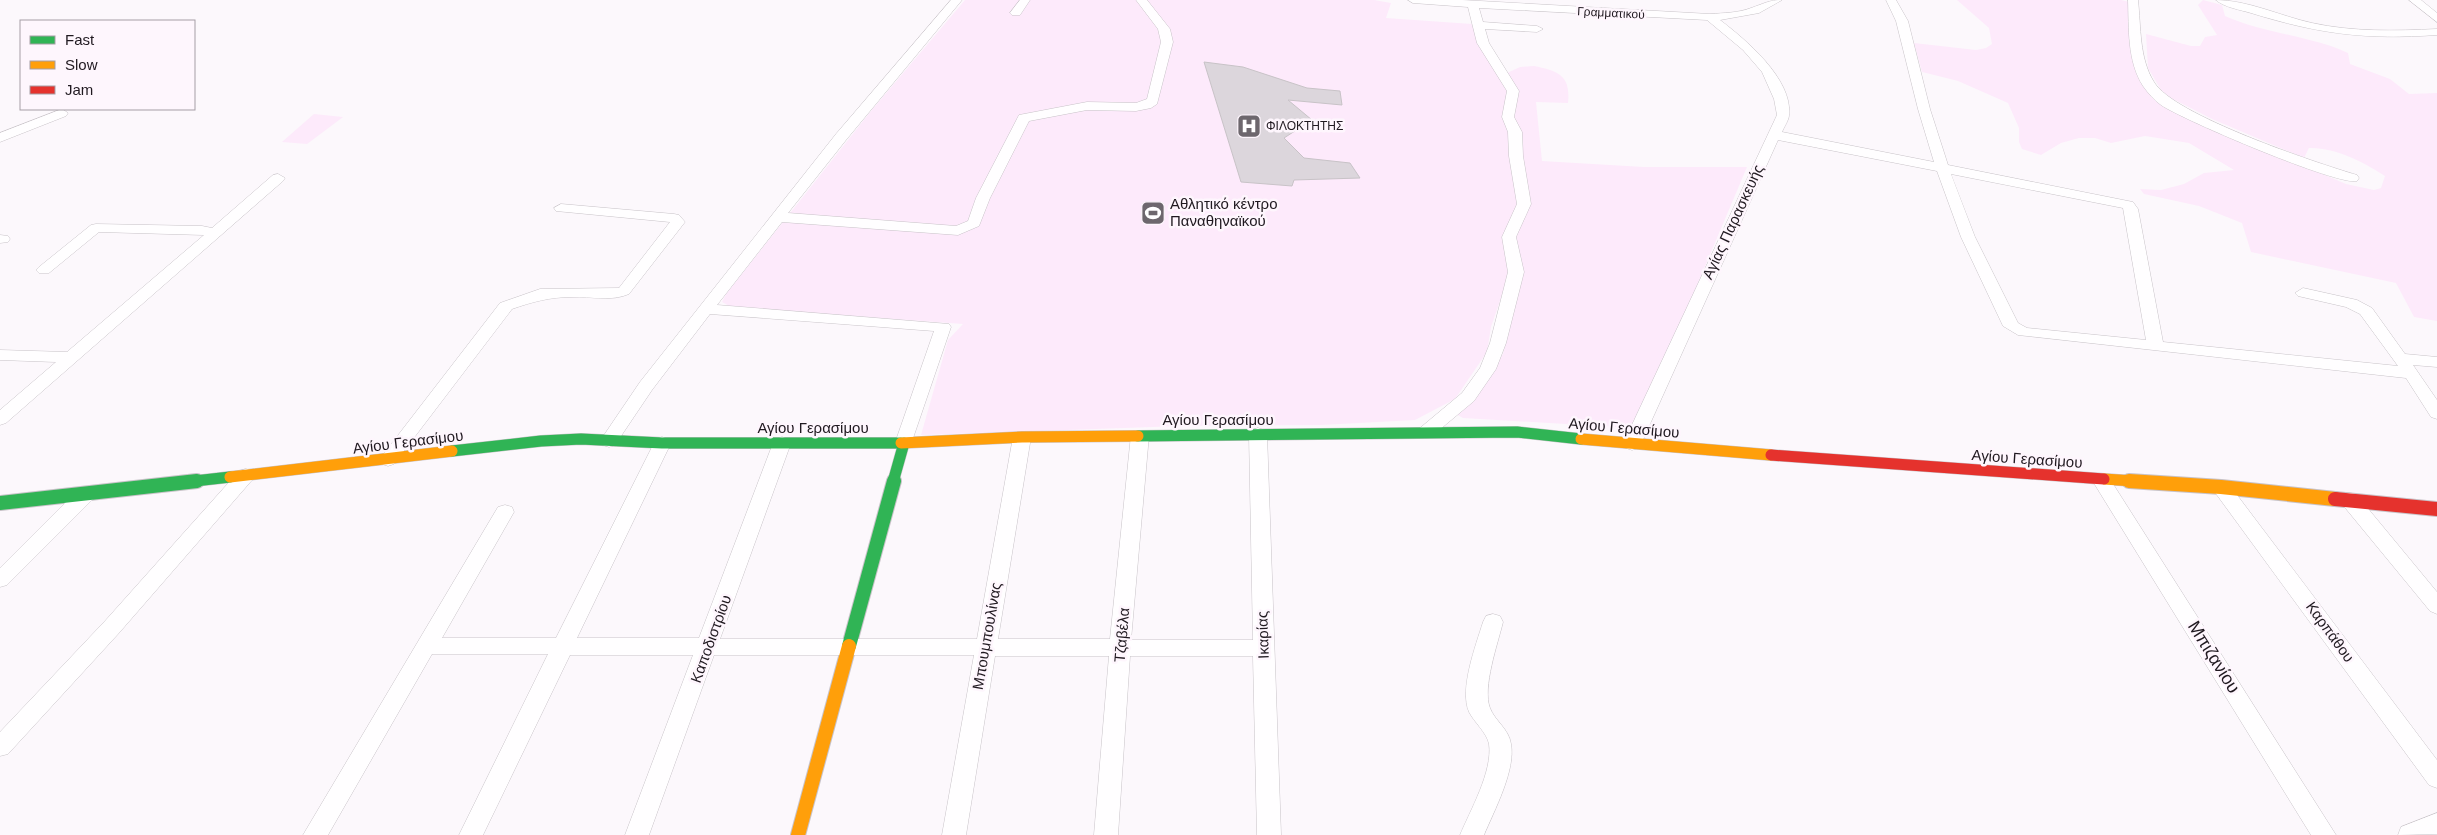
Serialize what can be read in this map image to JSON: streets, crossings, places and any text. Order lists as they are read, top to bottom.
{
  "streets": {
    "street": [
      "Γραμματικού",
      "Αγίας Παρασκευής",
      "Αγίου Γερασίμου",
      "Καρπάθου",
      "Τζαβέλα",
      "Ικαρίας",
      "Μπουμπουλίνας",
      "Καποδιστρίου",
      "Μπιζανίου"
    ]
  },
  "crossings": [
    ["Γραμματικού", "Αγίας Παρασκευής"],
    ["Αγίας Παρασκευής", "Αγίου Γερασίμου"],
    ["Αγίου Γερασίμου", "Καρπάθου"],
    ["Αγίου Γερασίμου", "Τζαβέλα"],
    ["Αγίου Γερασίμου", "Ικαρίας"],
    ["Αγίου Γερασίμου", "Μπουμπουλίνας"],
    ["Αγίου Γερασίμου", "Καποδιστρίου"],
    ["Αγίου Γερασίμου", "Μπιζανίου"]
  ],
  "places": {
    "hospital": ["ΦΙΛΟΚΤΗΤΗΣ"],
    "sports": ["Αθλητικό κέντρο Παναθηναϊκού"]
  },
  "legend": ["Fast", "Slow", "Jam"]
}
